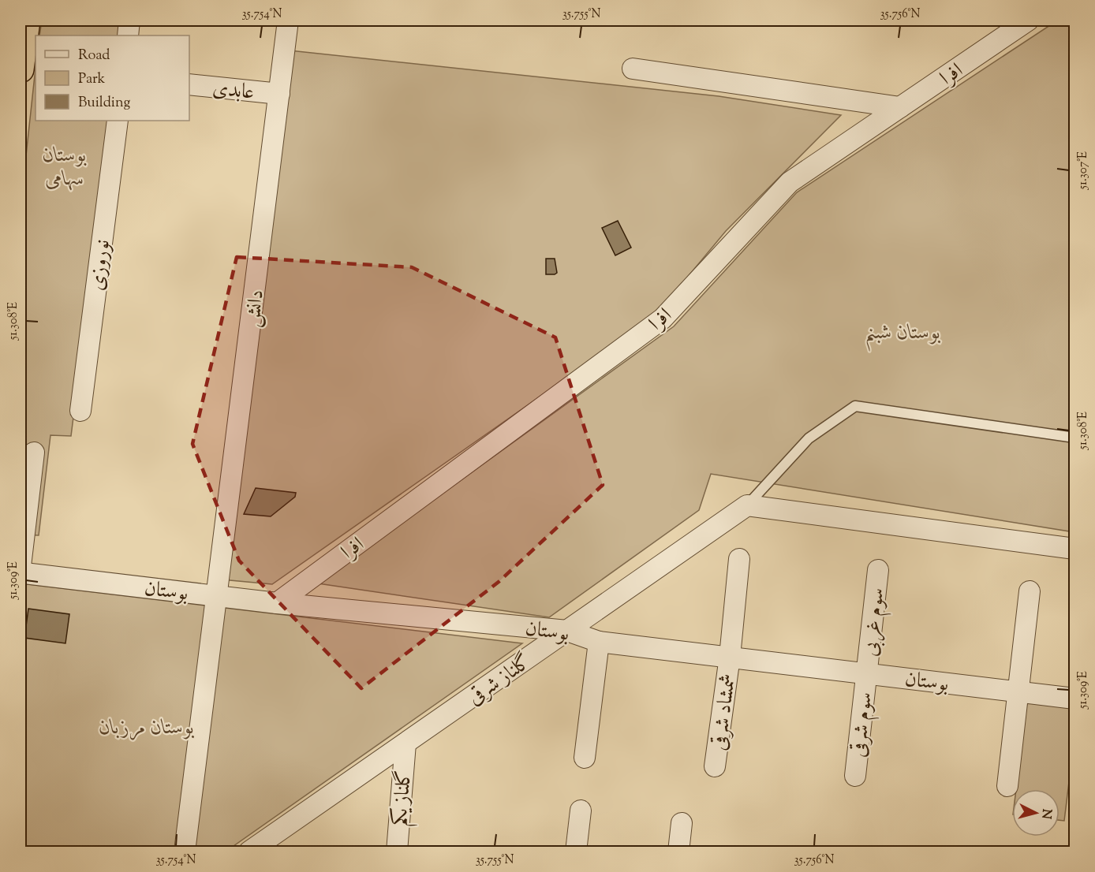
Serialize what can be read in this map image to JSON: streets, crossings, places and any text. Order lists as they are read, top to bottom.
{
  "streets": {
    "street": [
      "افرا",
      "عابدی",
      "نوروزی",
      "دانش",
      "بوستان",
      "سوم غربی",
      "گلناز شرقی",
      "شمشاد شرقی",
      "سوم شرقی",
      "گلناز یکم"
    ]
  },
  "crossings": [
    ["افرا", "بوستان"],
    ["عابدی", "دانش"],
    ["دانش", "بوستان"],
    ["بوستان", "سوم غربی"],
    ["بوستان", "گلناز شرقی"],
    ["بوستان", "شمشاد شرقی"],
    ["بوستان", "سوم شرقی"],
    ["سوم غربی", "سوم شرقی"],
    ["گلناز شرقی", "گلناز یکم"]
  ],
  "parks": ["بوستان سهامی", "بوستان شبنم", "بوستان مرزبان"],
  "legend": ["Road", "Park", "Building"],
  "north": "right",
  "coordinates": [
    "35.754°N",
    "35.755°N",
    "35.756°N",
    "51.307°E",
    "51.308°E",
    "51.309°E"
  ]
}
